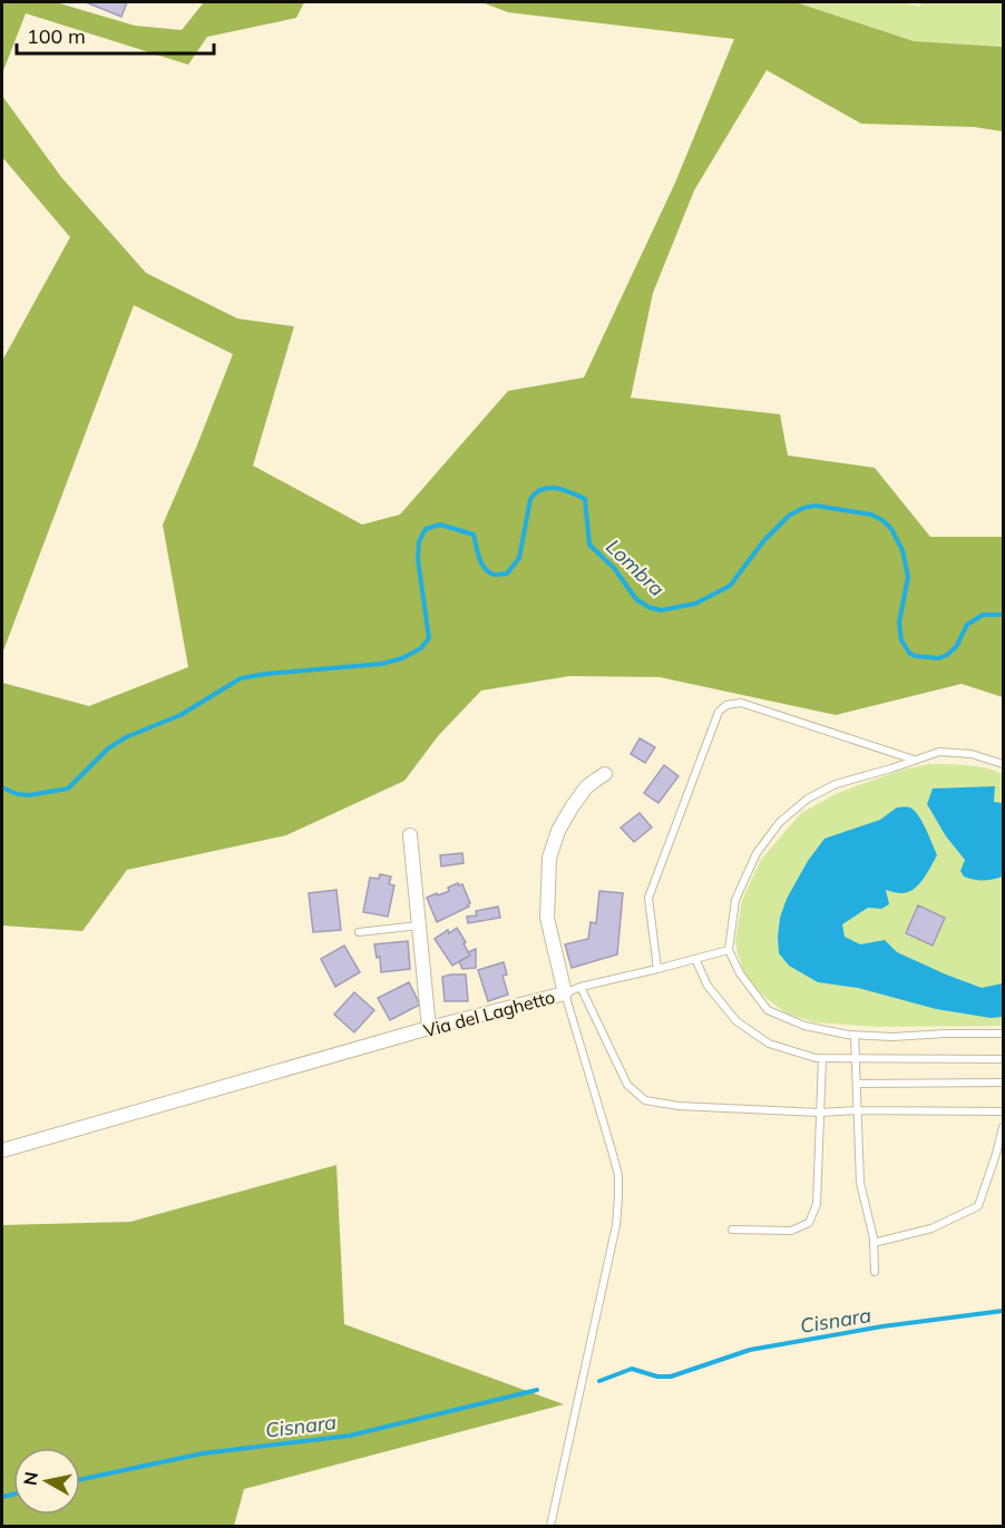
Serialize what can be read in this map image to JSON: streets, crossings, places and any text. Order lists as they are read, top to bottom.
{
  "streets": {
    "street": ["Via del Laghetto"]
  },
  "water": ["Lombra", "Cisnara"],
  "scale_bar": "100 m",
  "north": "left"
}
